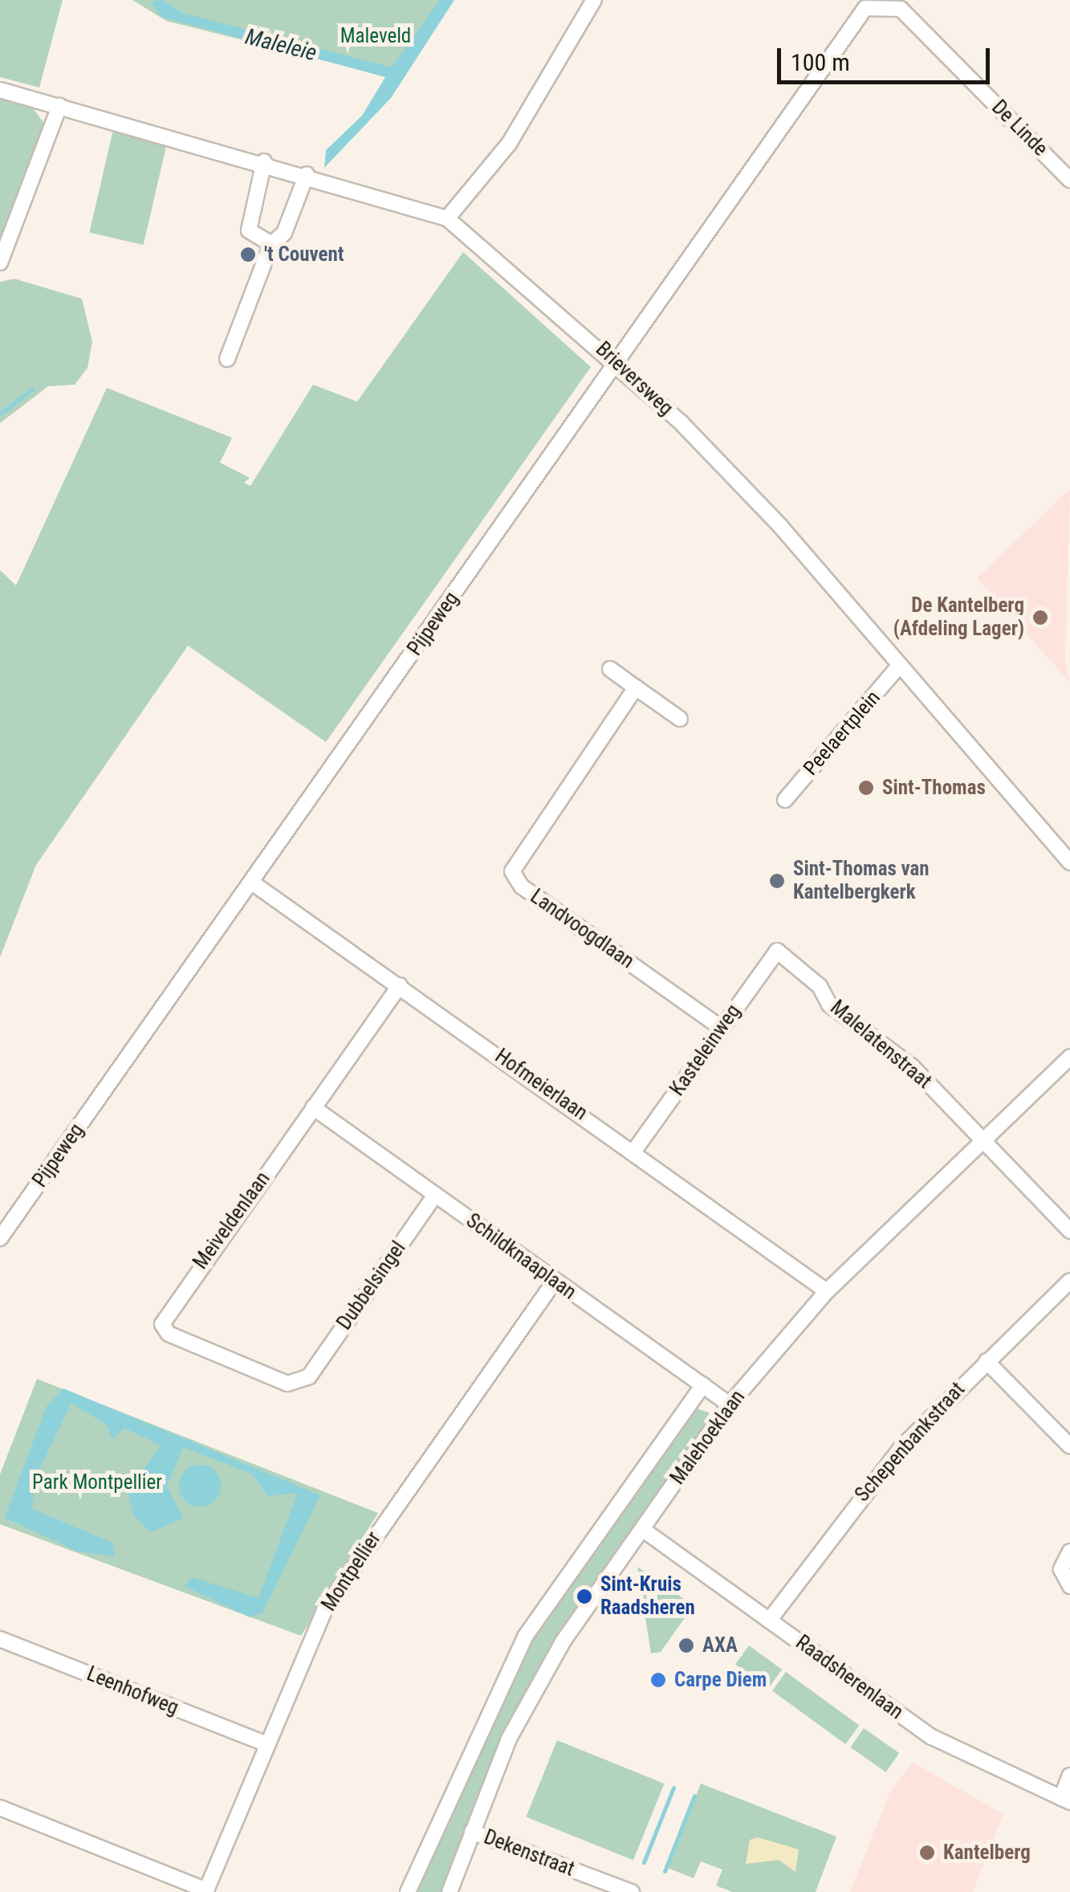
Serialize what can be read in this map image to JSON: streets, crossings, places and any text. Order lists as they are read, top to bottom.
{
  "streets": {
    "street": [
      "De Linde",
      "Brieversweg",
      "Pijpeweg",
      "Peelaertplein",
      "Landvoogdlaan",
      "Malelatenstraat",
      "Kasteleinweg",
      "Hofmeierlaan",
      "Meiveldenlaan",
      "Schildknaaplaan",
      "Dubbelsingel",
      "Malehoeklaan",
      "Schepenbankstraat",
      "Montpellier",
      "Raadsherenlaan",
      "Leenhofweg",
      "Dekenstraat"
    ]
  },
  "crossings": [
    ["De Linde", "Pijpeweg"],
    ["Brieversweg", "Pijpeweg"],
    ["Brieversweg", "Peelaertplein"],
    ["Pijpeweg", "Hofmeierlaan"],
    ["Landvoogdlaan", "Kasteleinweg"],
    ["Malelatenstraat", "Kasteleinweg"],
    ["Malelatenstraat", "Malehoeklaan"],
    ["Kasteleinweg", "Hofmeierlaan"],
    ["Hofmeierlaan", "Meiveldenlaan"],
    ["Hofmeierlaan", "Malehoeklaan"],
    ["Meiveldenlaan", "Schildknaaplaan"],
    ["Meiveldenlaan", "Dubbelsingel"],
    ["Schildknaaplaan", "Dubbelsingel"],
    ["Schildknaaplaan", "Malehoeklaan"],
    ["Schildknaaplaan", "Montpellier"],
    ["Malehoeklaan", "Raadsherenlaan"],
    ["Malehoeklaan", "Dekenstraat"],
    ["Schepenbankstraat", "Raadsherenlaan"],
    ["Montpellier", "Leenhofweg"]
  ],
  "water": ["Maleleie"],
  "parks": ["Maleveld", "Park Montpellier"],
  "places": [
    "'t Couvent",
    "De Kantelberg (Afdeling Lager)",
    "Sint-Thomas",
    "Sint-Thomas van Kantelbergkerk",
    "Sint-Kruis Raadsheren",
    "AXA",
    "Carpe Diem",
    "Kantelberg"
  ],
  "scale_bar": "100 m"
}
